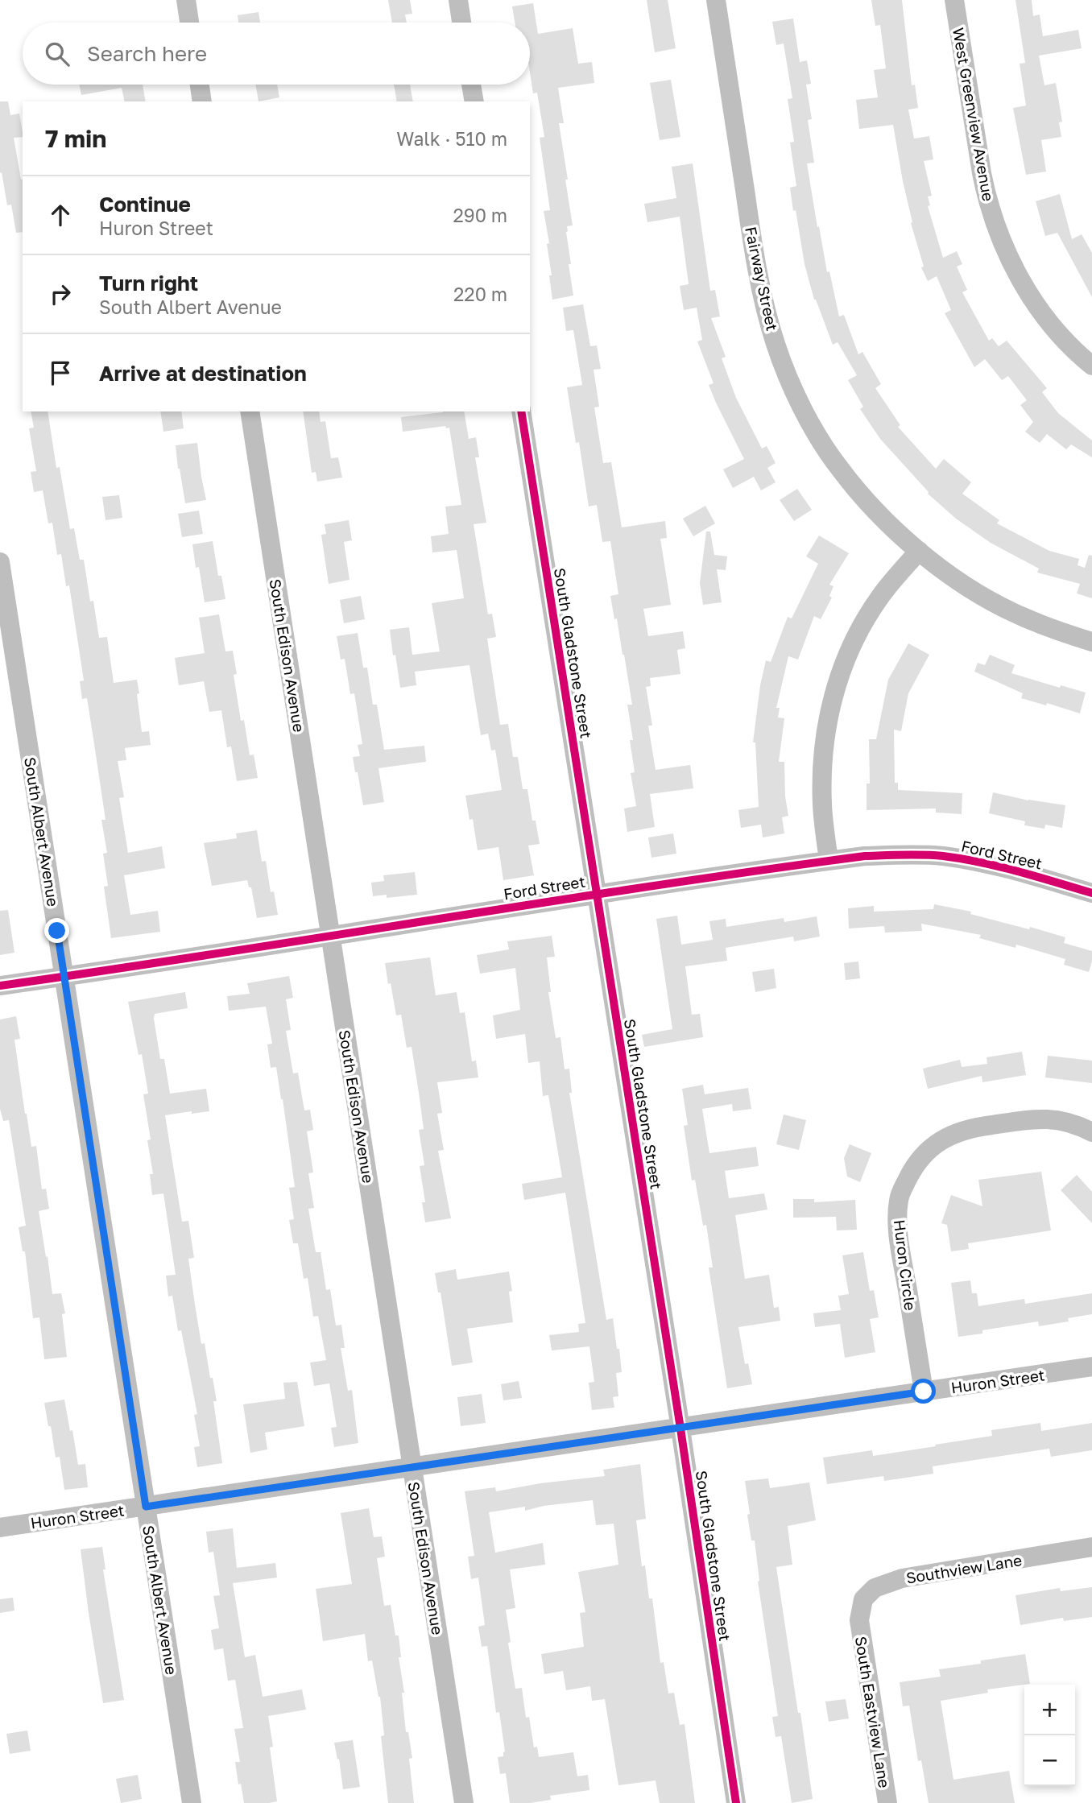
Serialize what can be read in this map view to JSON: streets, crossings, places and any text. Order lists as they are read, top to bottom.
{
  "streets": {
    "street": [
      "West Greenview Avenue",
      "Fairway Street",
      "South Gladstone Street",
      "South Edison Avenue",
      "South Albert Avenue",
      "Ford Street",
      "Huron Circle",
      "Huron Street",
      "Southview Lane",
      "South Eastview Lane"
    ]
  },
  "crossings": [
    ["South Gladstone Street", "Ford Street"],
    ["South Gladstone Street", "Huron Street"],
    ["South Edison Avenue", "Ford Street"],
    ["South Edison Avenue", "Huron Street"],
    ["South Albert Avenue", "Ford Street"],
    ["South Albert Avenue", "Huron Street"],
    ["Huron Circle", "Huron Street"],
    ["Southview Lane", "South Eastview Lane"]
  ],
  "page": {
    "search": "Search here",
    "heading": ["7 min", "Walk · 510 m"],
    "list": [
      ["Continue", "Huron Street", "290 m"],
      ["Turn right", "South Albert Avenue", "220 m"],
      "Arrive at destination"
    ],
    "map_buttons": ["+", "−"]
  }
}
